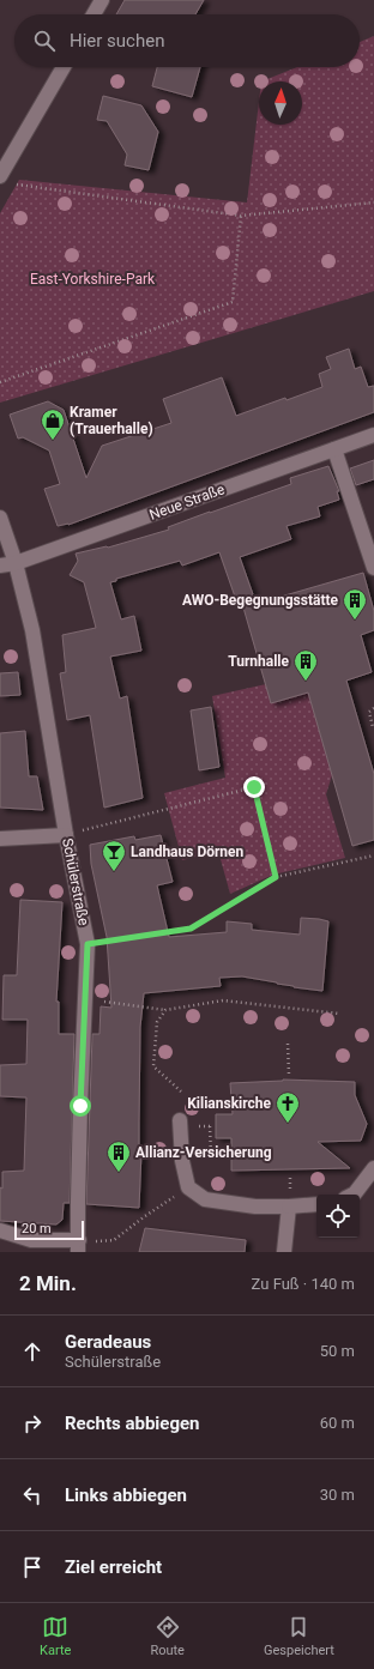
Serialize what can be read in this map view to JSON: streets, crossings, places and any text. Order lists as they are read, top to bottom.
{
  "streets": {
    "street": ["Neue Straße", "Schülerstraße"]
  },
  "crossings": [
    ["Neue Straße", "Schülerstraße"]
  ],
  "parks": ["East-Yorkshire-Park"],
  "places": {
    "shop": ["Kramer (Trauerhalle)"],
    "building": ["AWO-Begegnungsstätte", "Turnhalle", "Allianz-Versicherung"],
    "bar": ["Landhaus Dörnen"],
    "church": ["Kilianskirche"]
  },
  "scale_bar": "20 m",
  "north": "top",
  "page": {
    "search": "Hier suchen",
    "scale": "20 m",
    "heading": ["2 Min.", "Zu Fuß · 140 m"],
    "list": [
      ["Geradeaus", "Schülerstraße", "50 m"],
      ["Rechts abbiegen", "60 m"],
      ["Links abbiegen", "30 m"],
      "Ziel erreicht"
    ],
    "nav": ["Karte", "Route", "Gespeichert"]
  }
}
